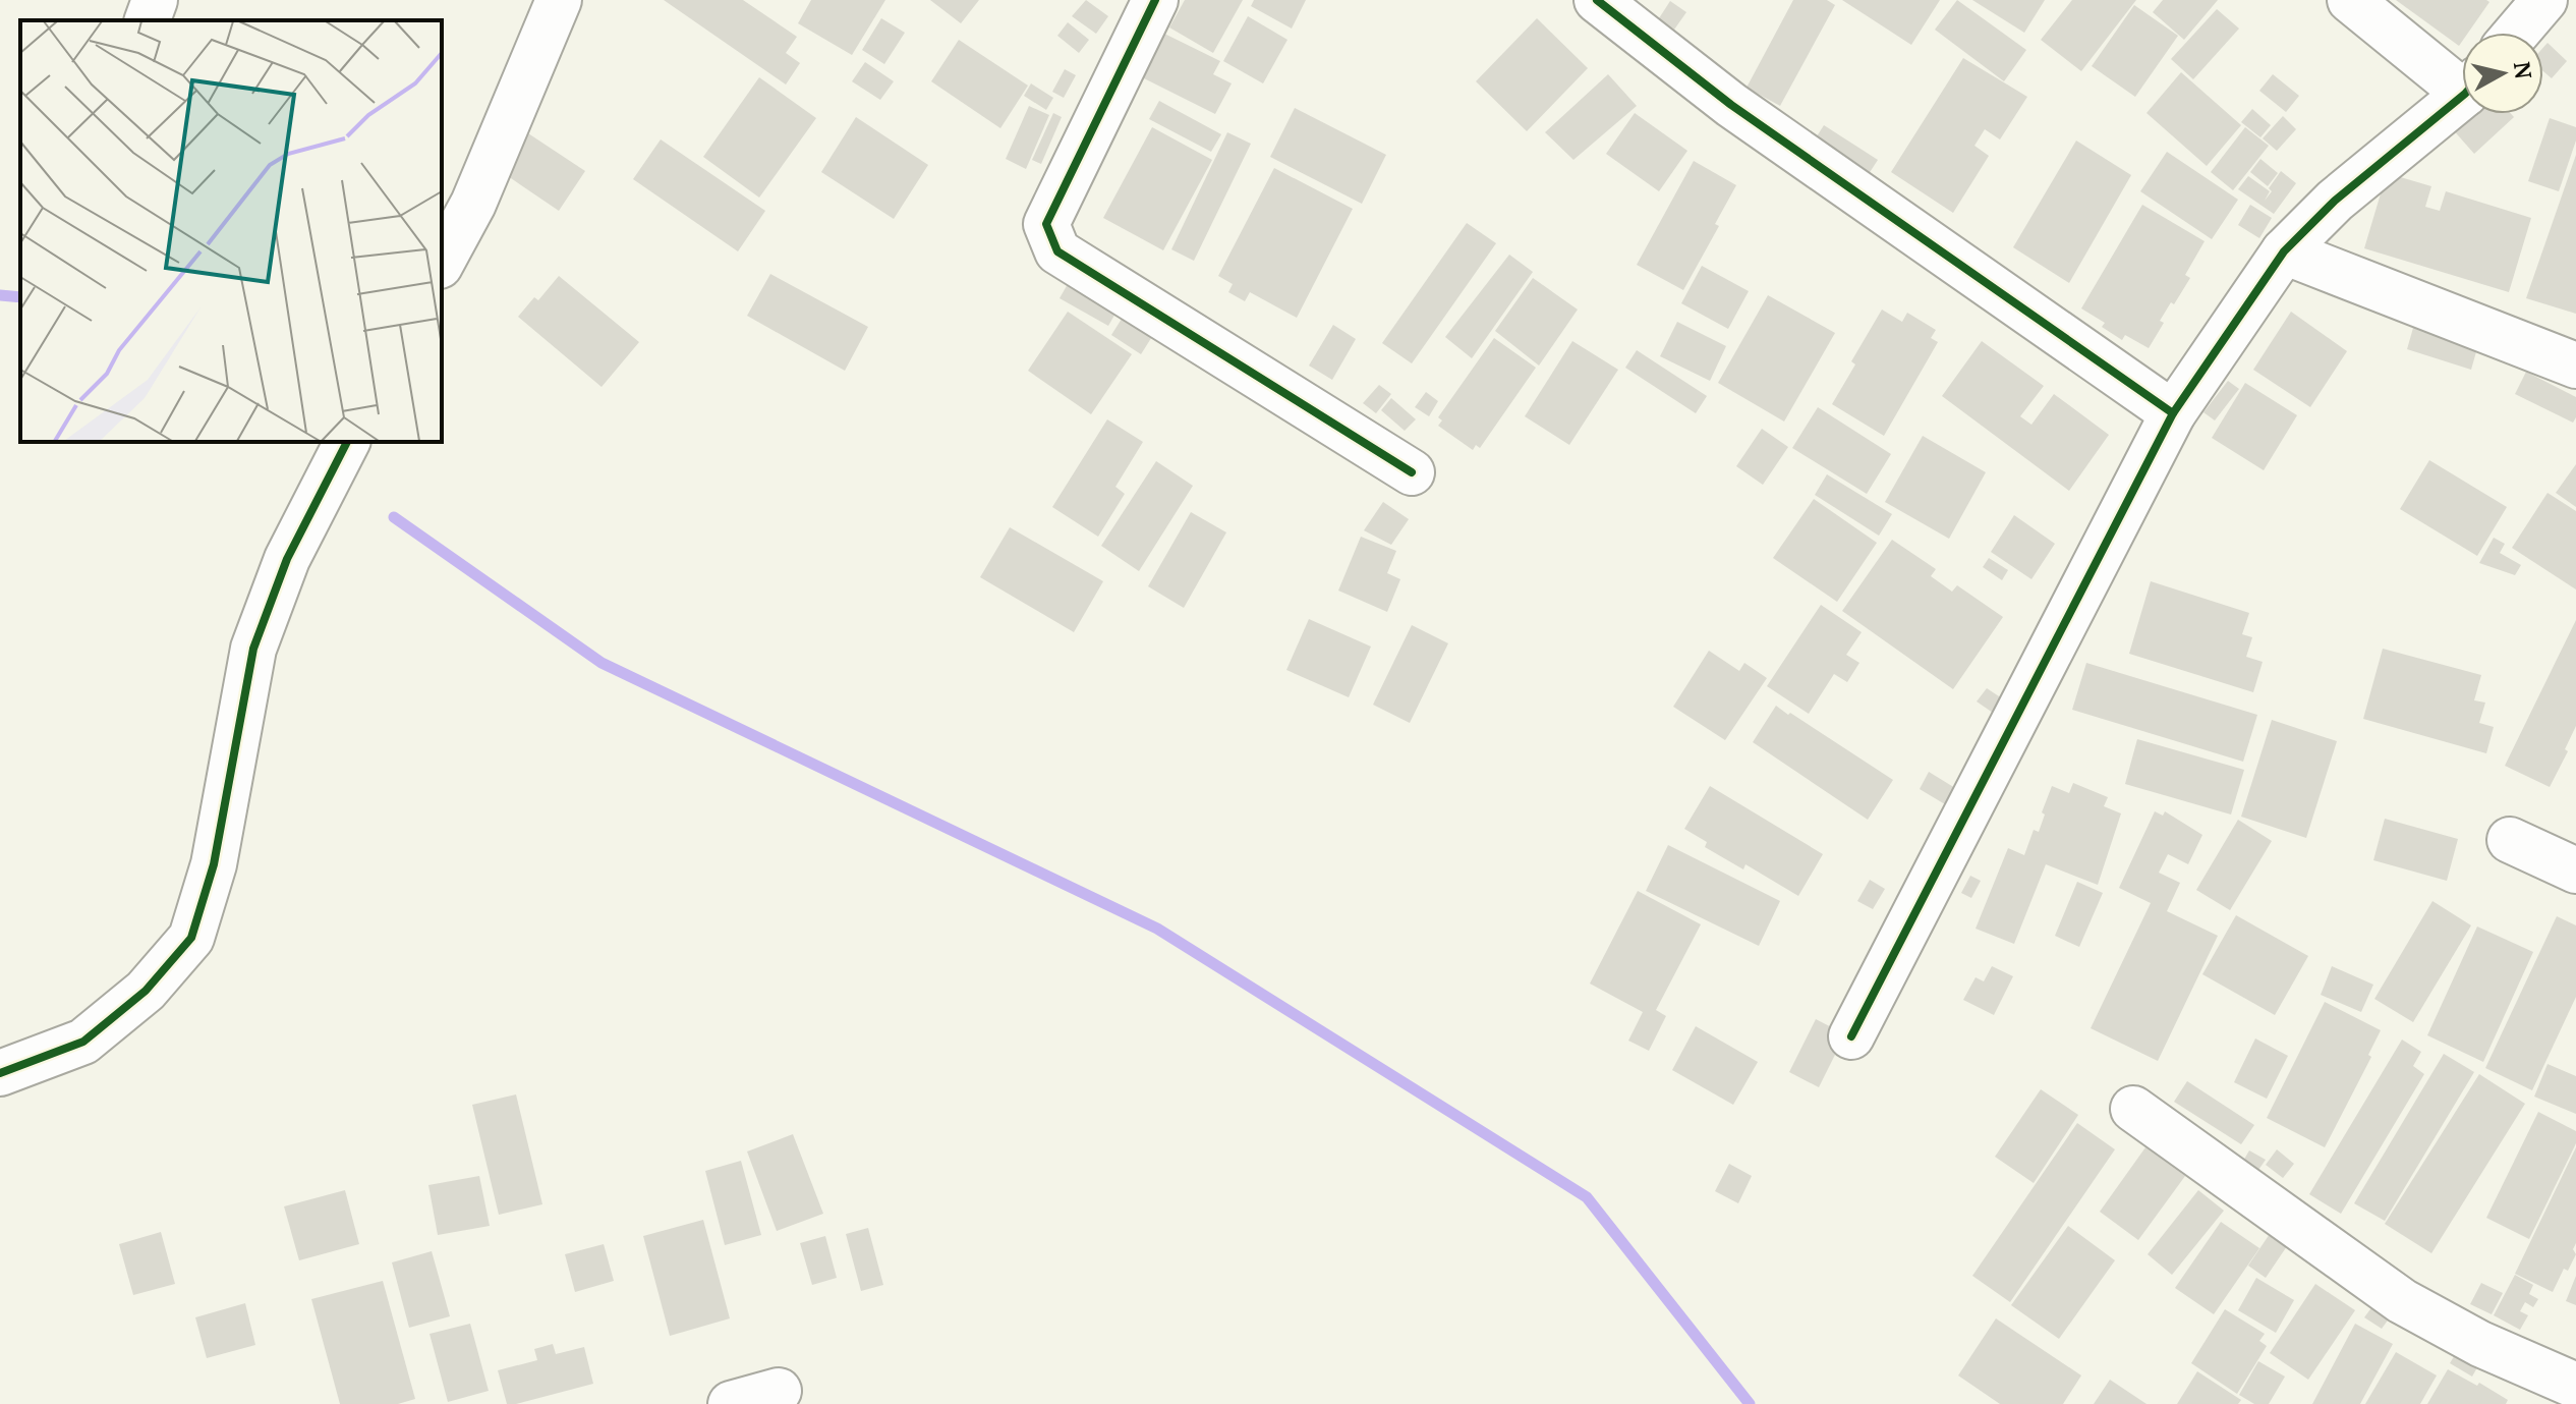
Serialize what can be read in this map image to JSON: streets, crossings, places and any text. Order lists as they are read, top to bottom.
{
  "north": "right"
}
